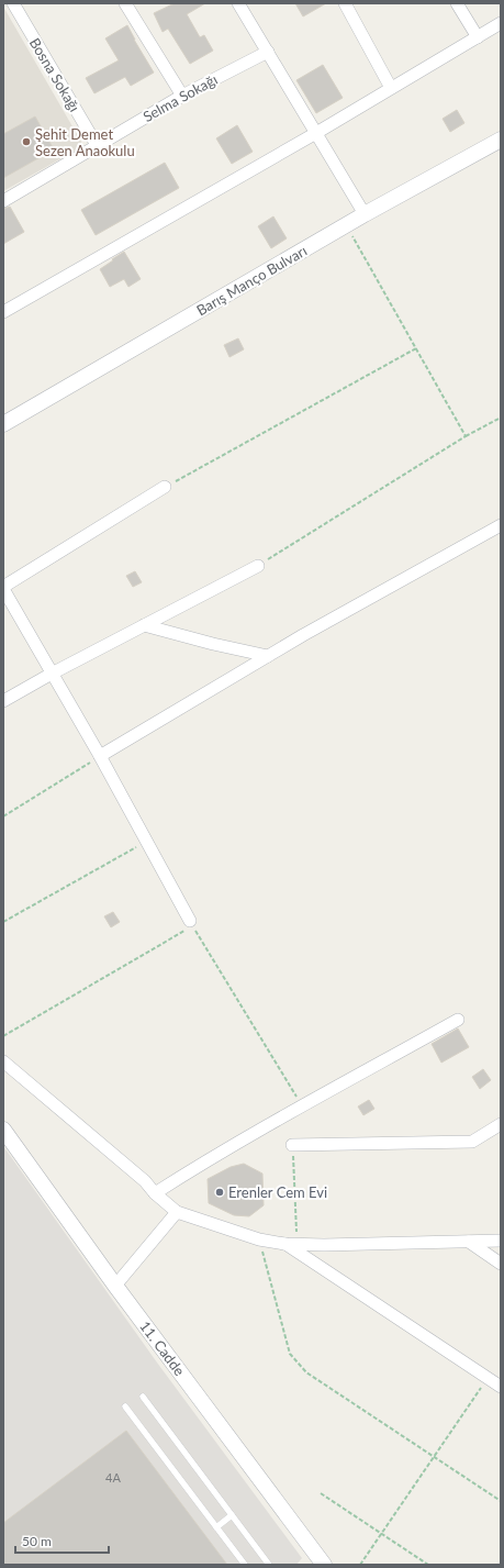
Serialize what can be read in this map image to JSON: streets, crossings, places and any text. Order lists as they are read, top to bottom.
{
  "streets": {
    "street": [
      "Bosna Sokağı",
      "Selma Sokağı",
      "Barış Manço Bulvarı",
      "11. Cadde"
    ]
  },
  "crossings": [
    ["Bosna Sokağı", "Selma Sokağı"]
  ],
  "places": ["Şehit Demet Sezen Anaokulu", "Erenler Cem Evi"],
  "house_numbers": ["4A"],
  "scale_bar": "50 m"
}
